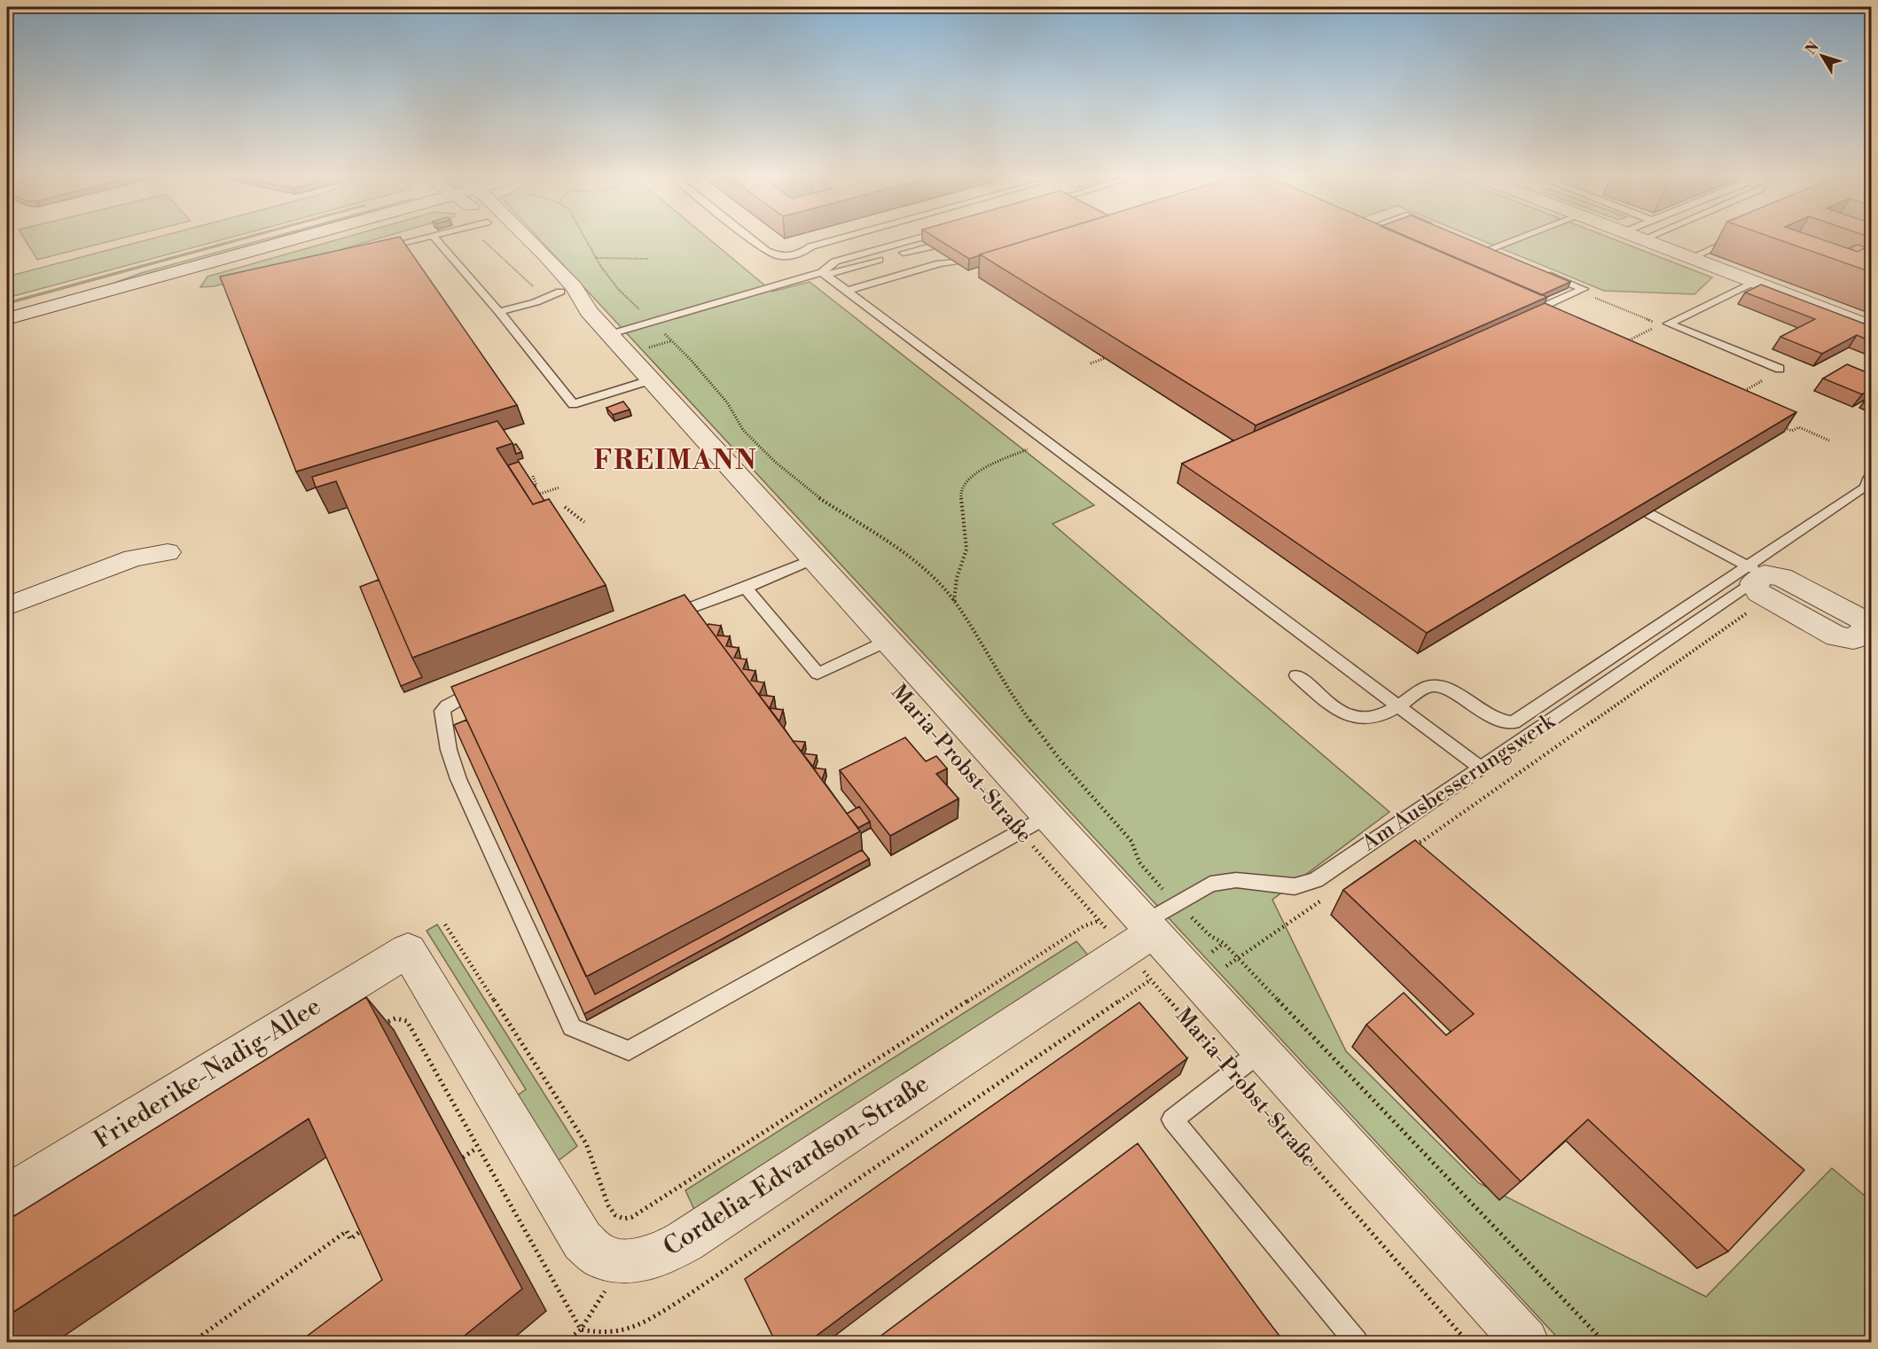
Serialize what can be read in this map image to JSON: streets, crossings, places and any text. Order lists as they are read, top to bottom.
{
  "streets": {
    "street": ["Maria-Probst-Straße", "Friederike-Nadig-Allee", "Cordelia-Edvardson-Straße"],
    "lane": ["Am Ausbesserungswerk"]
  },
  "crossings": [
    ["Maria-Probst-Straße", "Am Ausbesserungswerk"],
    ["Maria-Probst-Straße", "Cordelia-Edvardson-Straße"],
    ["Am Ausbesserungswerk", "Cordelia-Edvardson-Straße"],
    ["Friederike-Nadig-Allee", "Cordelia-Edvardson-Straße"]
  ],
  "districts": ["FREIMANN"],
  "north": "top left"
}
